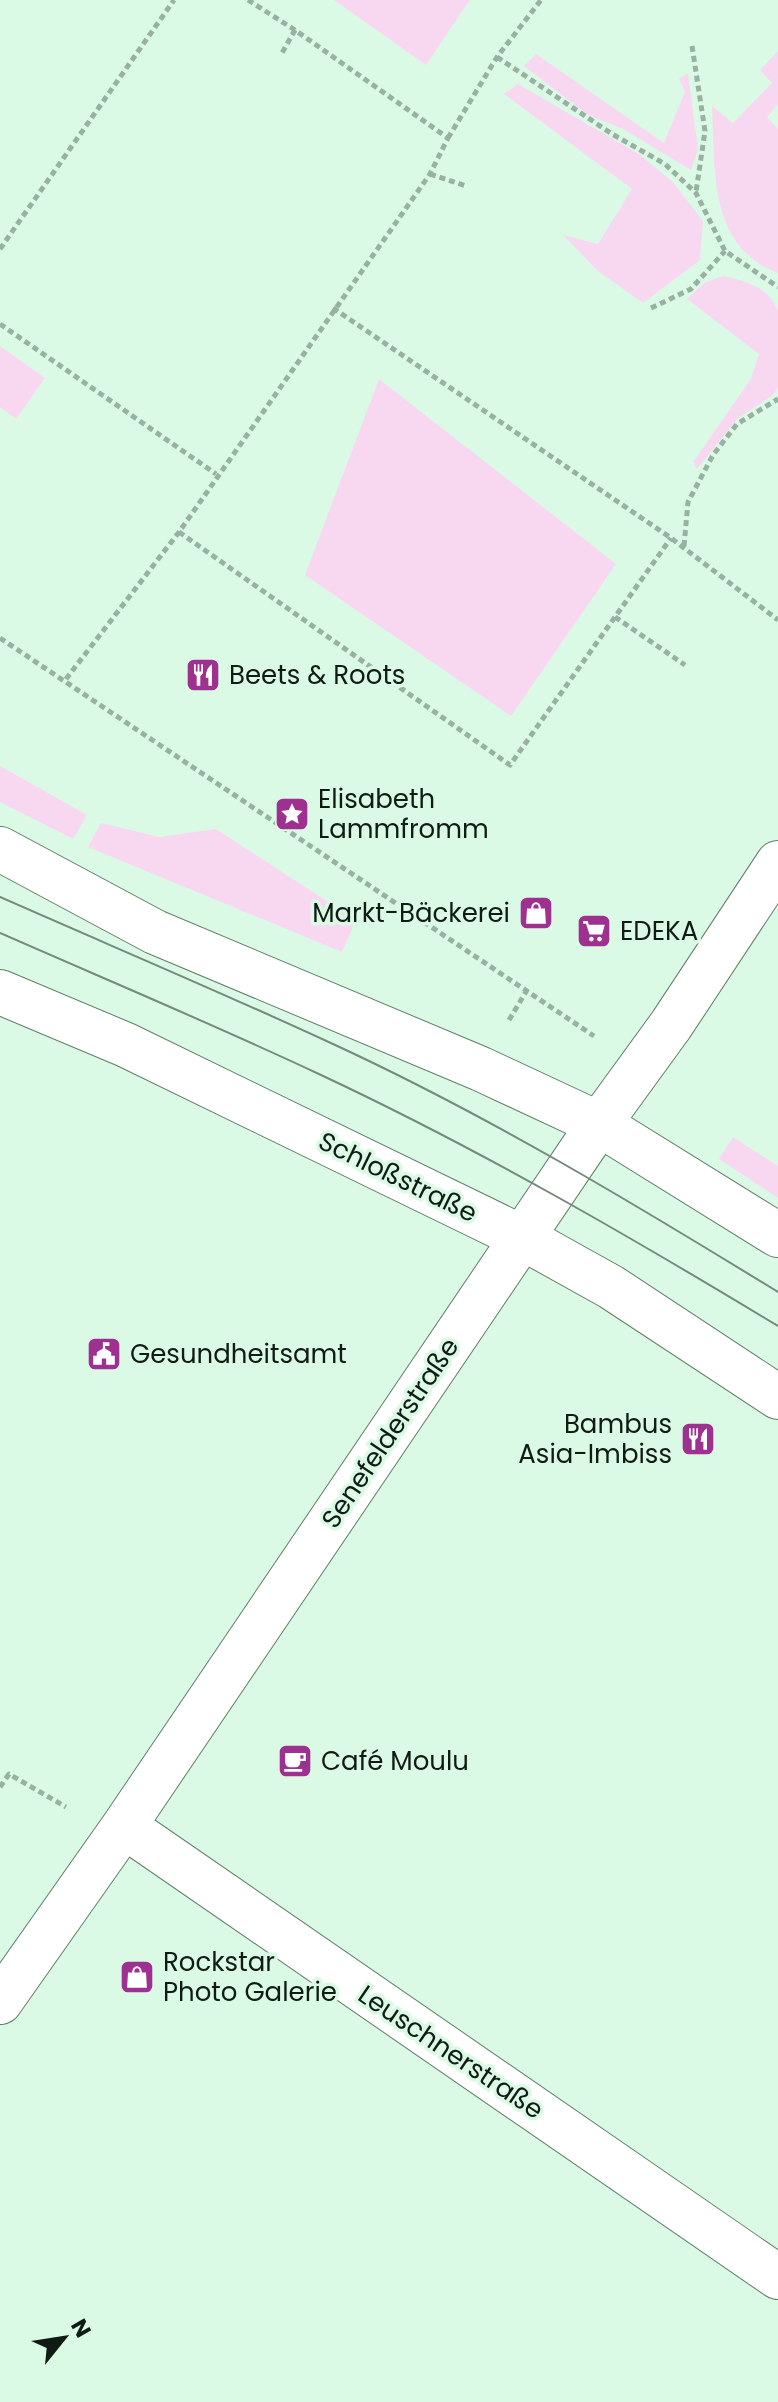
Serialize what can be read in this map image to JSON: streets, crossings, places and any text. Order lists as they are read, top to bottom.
{
  "streets": {
    "street": ["Schloßstraße", "Senefelderstraße", "Leuschnerstraße"]
  },
  "crossings": [
    ["Schloßstraße", "Senefelderstraße"],
    ["Senefelderstraße", "Leuschnerstraße"]
  ],
  "places": {
    "restaurant": ["Beets & Roots", "Bambus Asia-Imbiss"],
    "place": ["Elisabeth Lammfromm"],
    "shop": ["Markt-Bäckerei", "Rockstar Photo Galerie"],
    "supermarket": ["EDEKA"],
    "public building": ["Gesundheitsamt"],
    "cafe": ["Café Moulu"]
  },
  "north": "top right"
}
